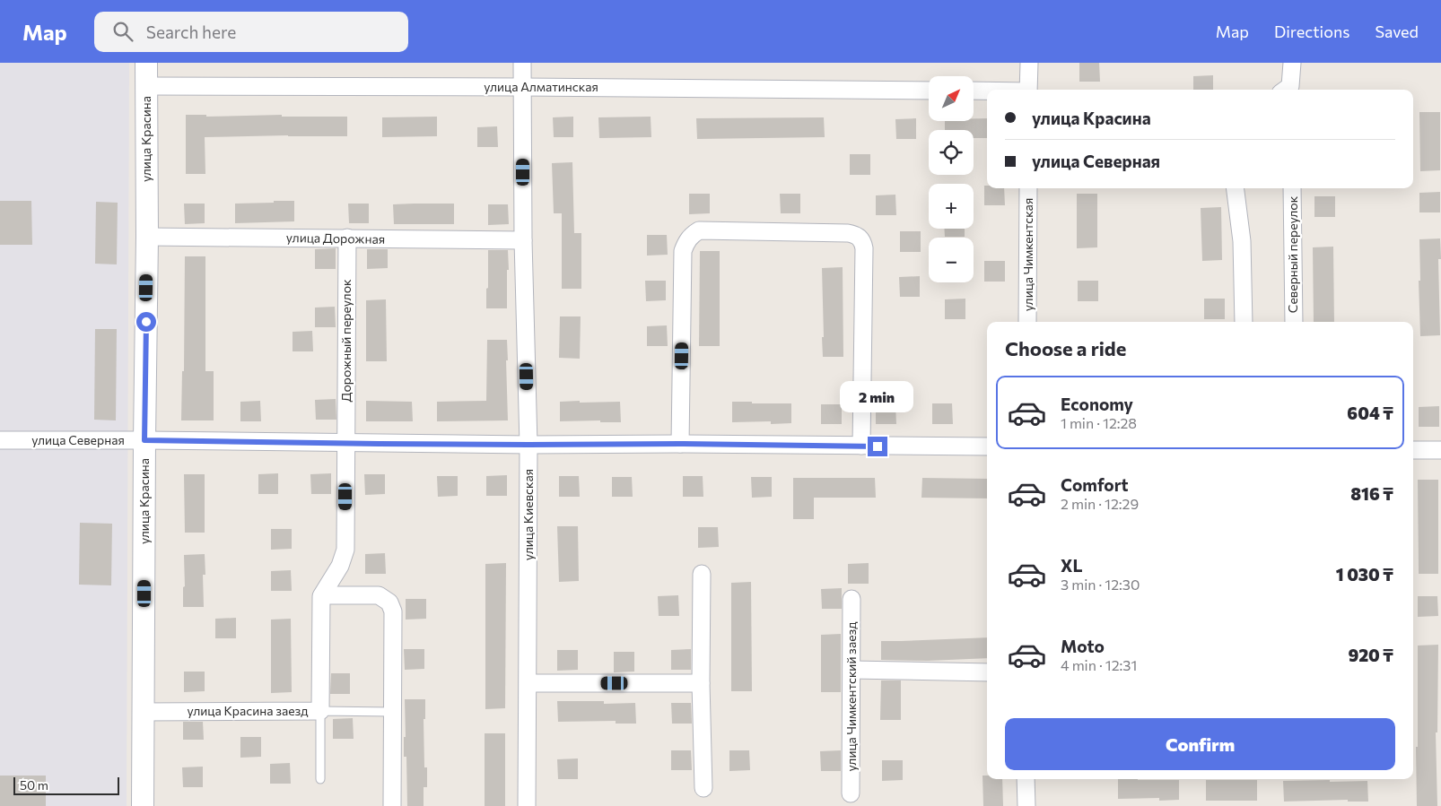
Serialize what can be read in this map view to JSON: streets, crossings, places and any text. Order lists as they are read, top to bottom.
{
  "streets": {
    "street": [
      "улица Алматинская",
      "улица Красина",
      "улица Дорожная",
      "улица Чимкентская",
      "Северный переулок",
      "Дорожный переулок",
      "улица Северная",
      "улица Киевская",
      "улица Чимкентский заезд",
      "улица Красина заезд"
    ]
  },
  "crossings": [
    ["улица Алматинская", "улица Красина"],
    ["улица Алматинская", "улица Киевская"],
    ["улица Красина", "улица Дорожная"],
    ["улица Красина", "улица Северная"],
    ["улица Красина", "улица Красина заезд"],
    ["улица Дорожная", "Дорожный переулок"],
    ["улица Дорожная", "улица Киевская"],
    ["Дорожный переулок", "улица Северная"],
    ["улица Северная", "улица Киевская"]
  ],
  "scale_bar": "50 m",
  "north": "top right",
  "page": {
    "header": "Map",
    "search": "Search here",
    "nav": ["Map", "Directions", "Saved"],
    "map_buttons": ["+", "−"],
    "banner": ["улица Красина", "улица Северная"],
    "heading": "Choose a ride",
    "list": [
      {
        "name": "Economy",
        "note": "1 min · 12:28",
        "value": "604 ₸"
      },
      {
        "name": "Comfort",
        "note": "2 min · 12:29",
        "value": "816 ₸"
      },
      {
        "name": "XL",
        "note": "3 min · 12:30",
        "value": "1 030 ₸"
      },
      {
        "name": "Moto",
        "note": "4 min · 12:31",
        "value": "920 ₸"
      }
    ],
    "bubble": "2 min",
    "buttons": "Confirm",
    "scale": "50 m"
  }
}
